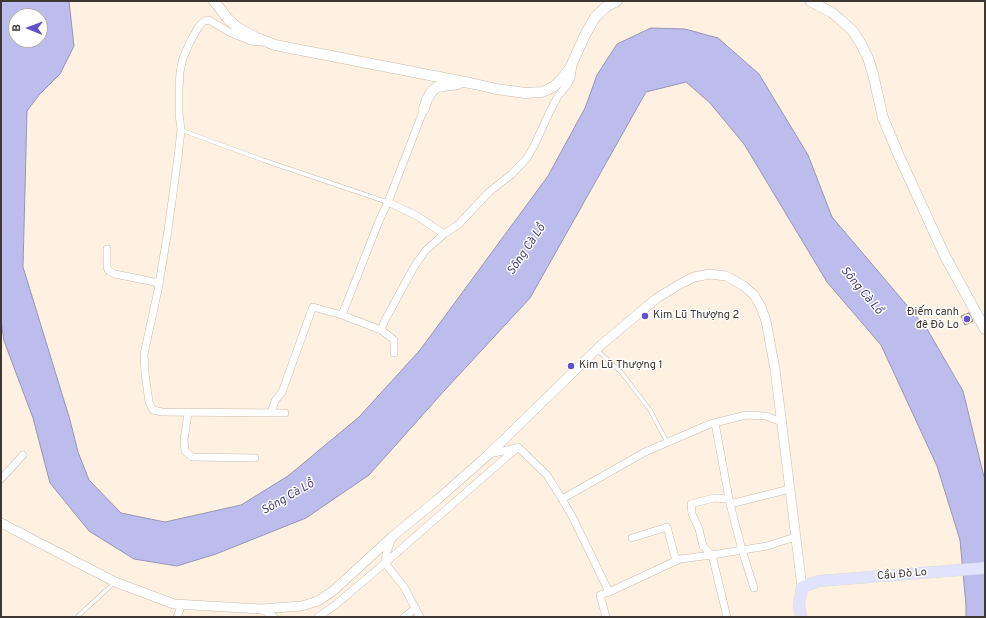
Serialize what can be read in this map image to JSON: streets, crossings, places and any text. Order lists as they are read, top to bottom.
{
  "streets": {
    "main road": ["Cầu Đò Lo"]
  },
  "water": ["Sông Cà Lồ"],
  "places": ["Kim Lũ Thượng 2", "Điếm canh đê Đò Lo", "Kim Lũ Thượng 1"],
  "north": "left"
}
